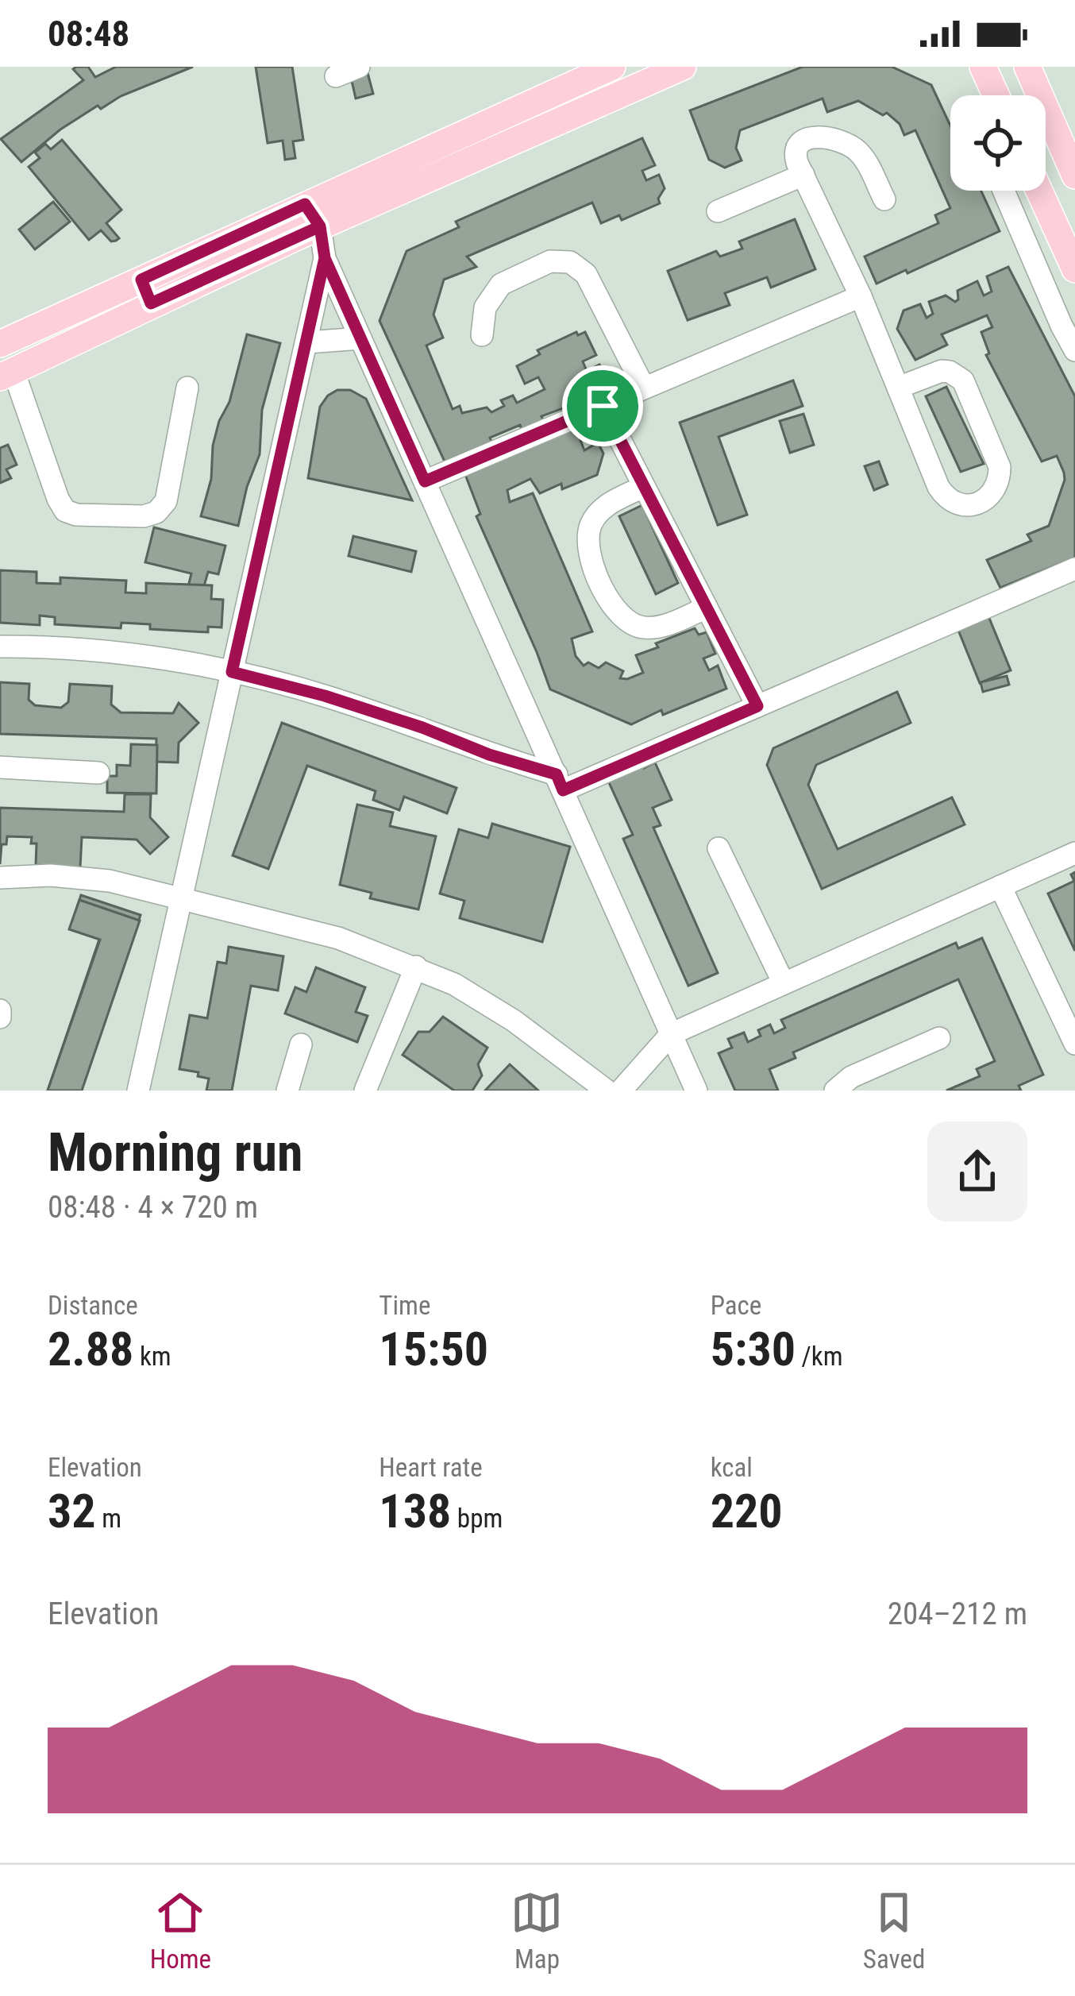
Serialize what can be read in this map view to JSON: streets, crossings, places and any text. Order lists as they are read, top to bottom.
{
  "page": {
    "status": "08:48",
    "heading": ["Morning run", "08:48 · 4 × 720 m"],
    "stats": [
      ["Distance", "2.88 km"],
      ["Time", "15:50"],
      ["Pace", "5:30 /km"],
      ["Elevation", "32 m"],
      ["Heart rate", "138 bpm"],
      ["kcal", "220"]
    ],
    "chart": ["Elevation", "204–212 m"],
    "tabs": ["Home", "Map", "Saved"]
  }
}
